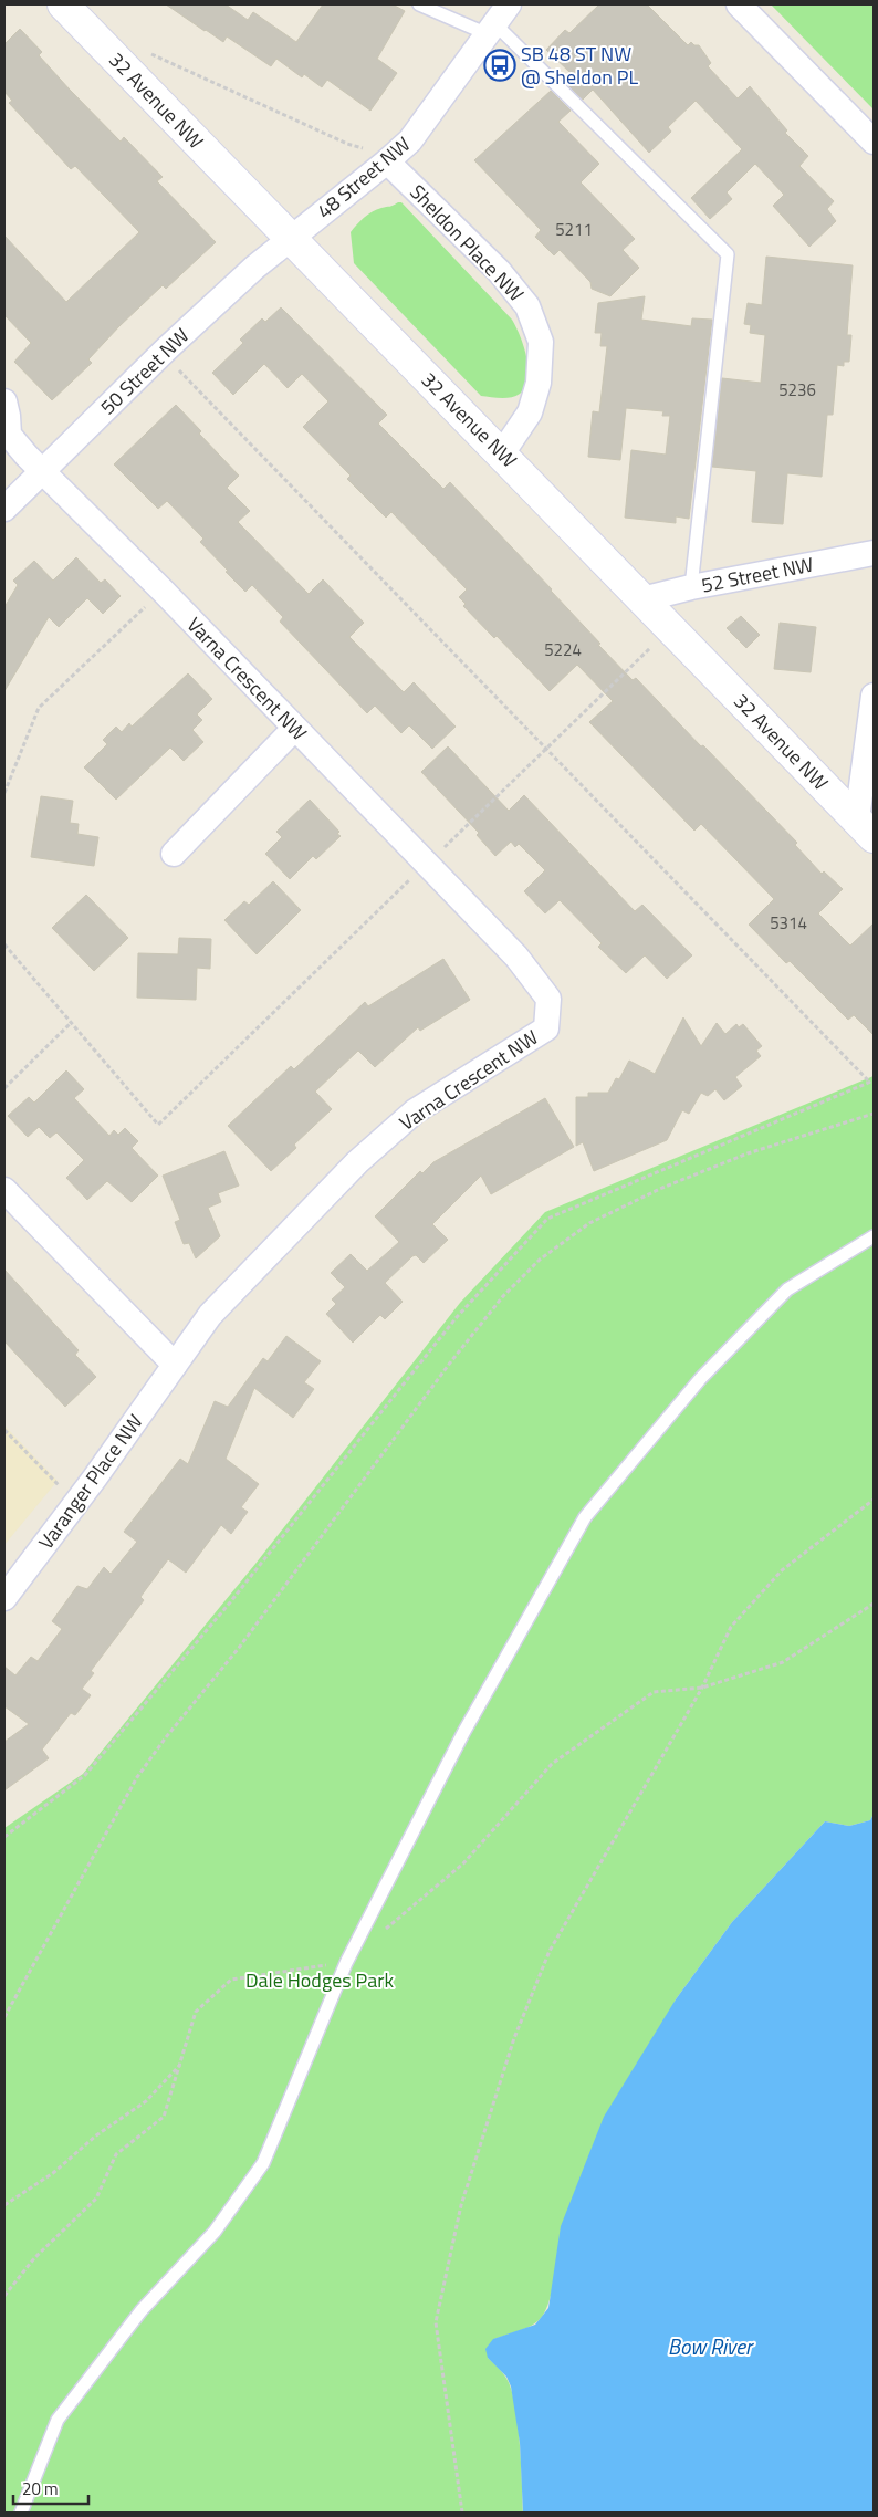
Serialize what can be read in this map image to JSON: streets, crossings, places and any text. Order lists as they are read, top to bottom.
{
  "streets": {
    "street": [
      "32 Avenue NW",
      "48 Street NW",
      "Sheldon Place NW",
      "50 Street NW",
      "52 Street NW",
      "Varna Crescent NW",
      "Varanger Place NW"
    ]
  },
  "crossings": [
    ["32 Avenue NW", "48 Street NW"],
    ["32 Avenue NW", "Sheldon Place NW"],
    ["32 Avenue NW", "50 Street NW"],
    ["32 Avenue NW", "52 Street NW"],
    ["48 Street NW", "Sheldon Place NW"],
    ["48 Street NW", "50 Street NW"],
    ["50 Street NW", "Varna Crescent NW"],
    ["Varna Crescent NW", "Varanger Place NW"]
  ],
  "water": ["Bow River"],
  "parks": ["Dale Hodges Park"],
  "places": {
    "bus stop": ["SB 48 ST NW @ Sheldon PL"]
  },
  "house_numbers": [
    "5211",
    "5236",
    "5224",
    "5314"
  ],
  "scale_bar": "20 m"
}
